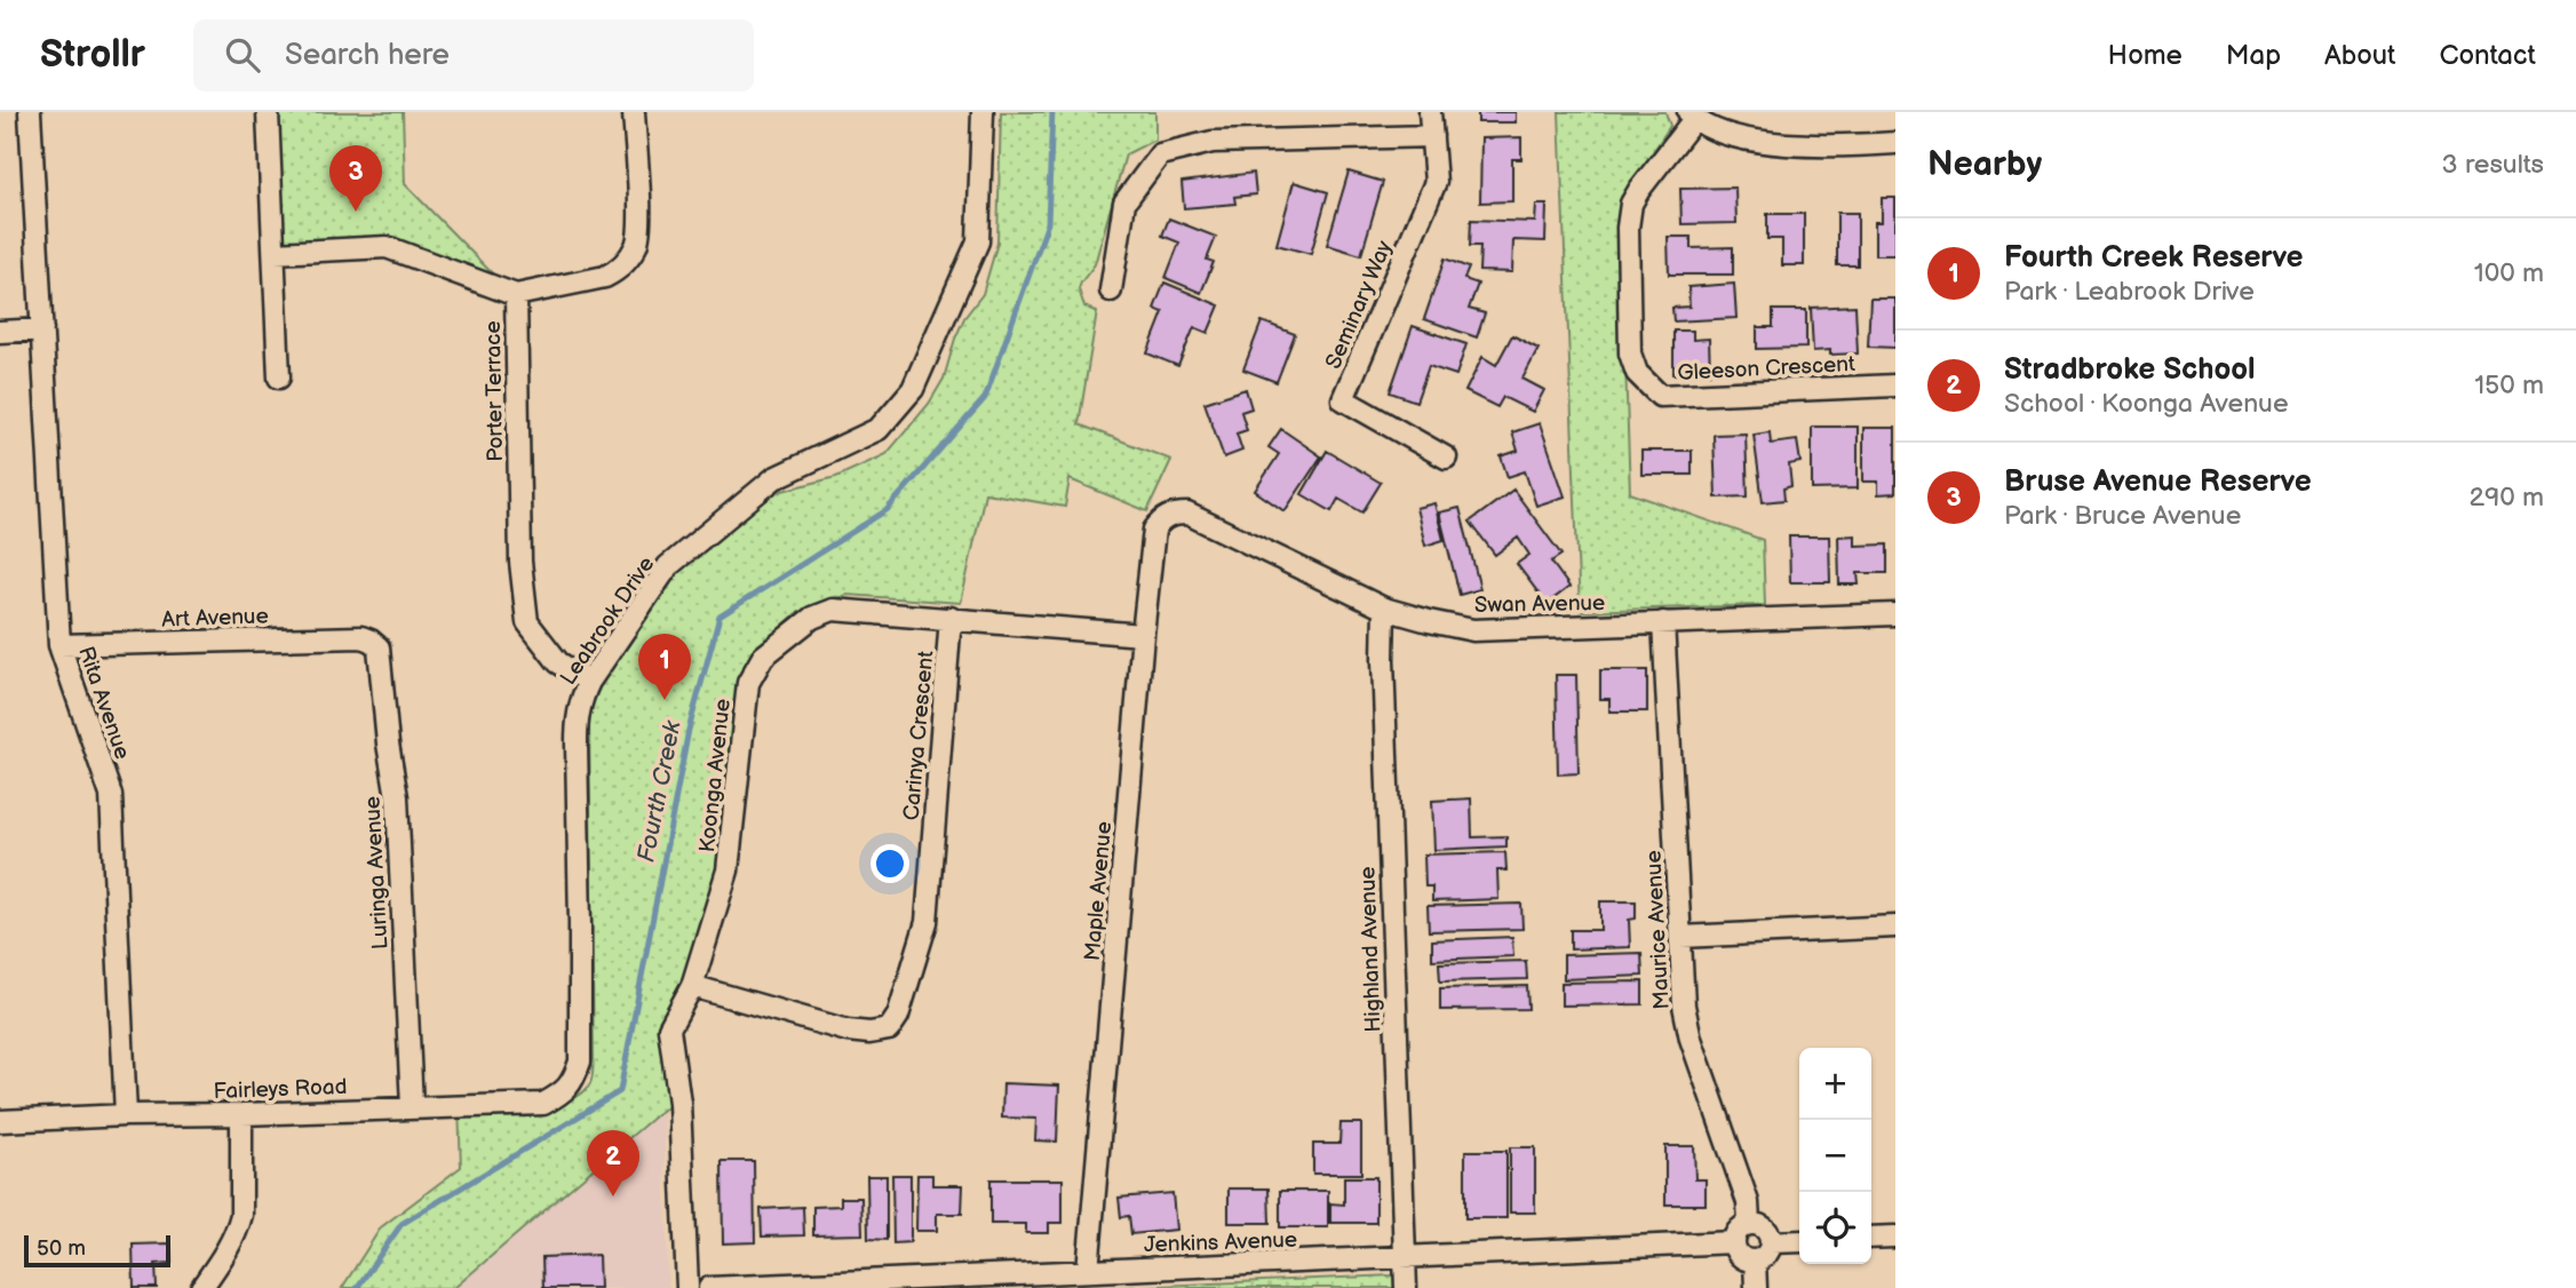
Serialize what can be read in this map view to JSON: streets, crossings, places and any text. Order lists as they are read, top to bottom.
{
  "streets": {
    "street": [
      "Seminary Way",
      "Gleeson Crescent",
      "Porter Terrace",
      "Swan Avenue",
      "Art Avenue",
      "Leabrook Drive",
      "Rita Avenue",
      "Carinya Crescent",
      "Koonga Avenue",
      "Luringa Avenue",
      "Maple Avenue",
      "Maurice Avenue",
      "Highland Avenue",
      "Fairleys Road",
      "Jenkins Avenue"
    ]
  },
  "crossings": [
    ["Porter Terrace", "Leabrook Drive"],
    ["Swan Avenue", "Maple Avenue"],
    ["Swan Avenue", "Maurice Avenue"],
    ["Swan Avenue", "Highland Avenue"],
    ["Art Avenue", "Rita Avenue"],
    ["Art Avenue", "Luringa Avenue"],
    ["Leabrook Drive", "Fairleys Road"],
    ["Rita Avenue", "Fairleys Road"],
    ["Carinya Crescent", "Koonga Avenue"],
    ["Koonga Avenue", "Maple Avenue"],
    ["Luringa Avenue", "Fairleys Road"],
    ["Maple Avenue", "Jenkins Avenue"],
    ["Maurice Avenue", "Jenkins Avenue"],
    ["Highland Avenue", "Jenkins Avenue"]
  ],
  "water": ["Fourth Creek"],
  "scale_bar": "50 m",
  "page": {
    "header": "Strollr",
    "search": "Search here",
    "nav": [
      "Home",
      "Map",
      "About",
      "Contact"
    ],
    "heading": ["Nearby", "3 results"],
    "pins": ["3", "1", "2"],
    "list": [
      {
        "mark": "1",
        "name": "Fourth Creek Reserve",
        "note": "Park · Leabrook Drive",
        "value": "100 m"
      },
      {
        "mark": "2",
        "name": "Stradbroke School",
        "note": "School · Koonga Avenue",
        "value": "150 m"
      },
      {
        "mark": "3",
        "name": "Bruse Avenue Reserve",
        "note": "Park · Bruce Avenue",
        "value": "290 m"
      }
    ],
    "map_buttons": ["+", "−"],
    "scale": "50 m"
  }
}
